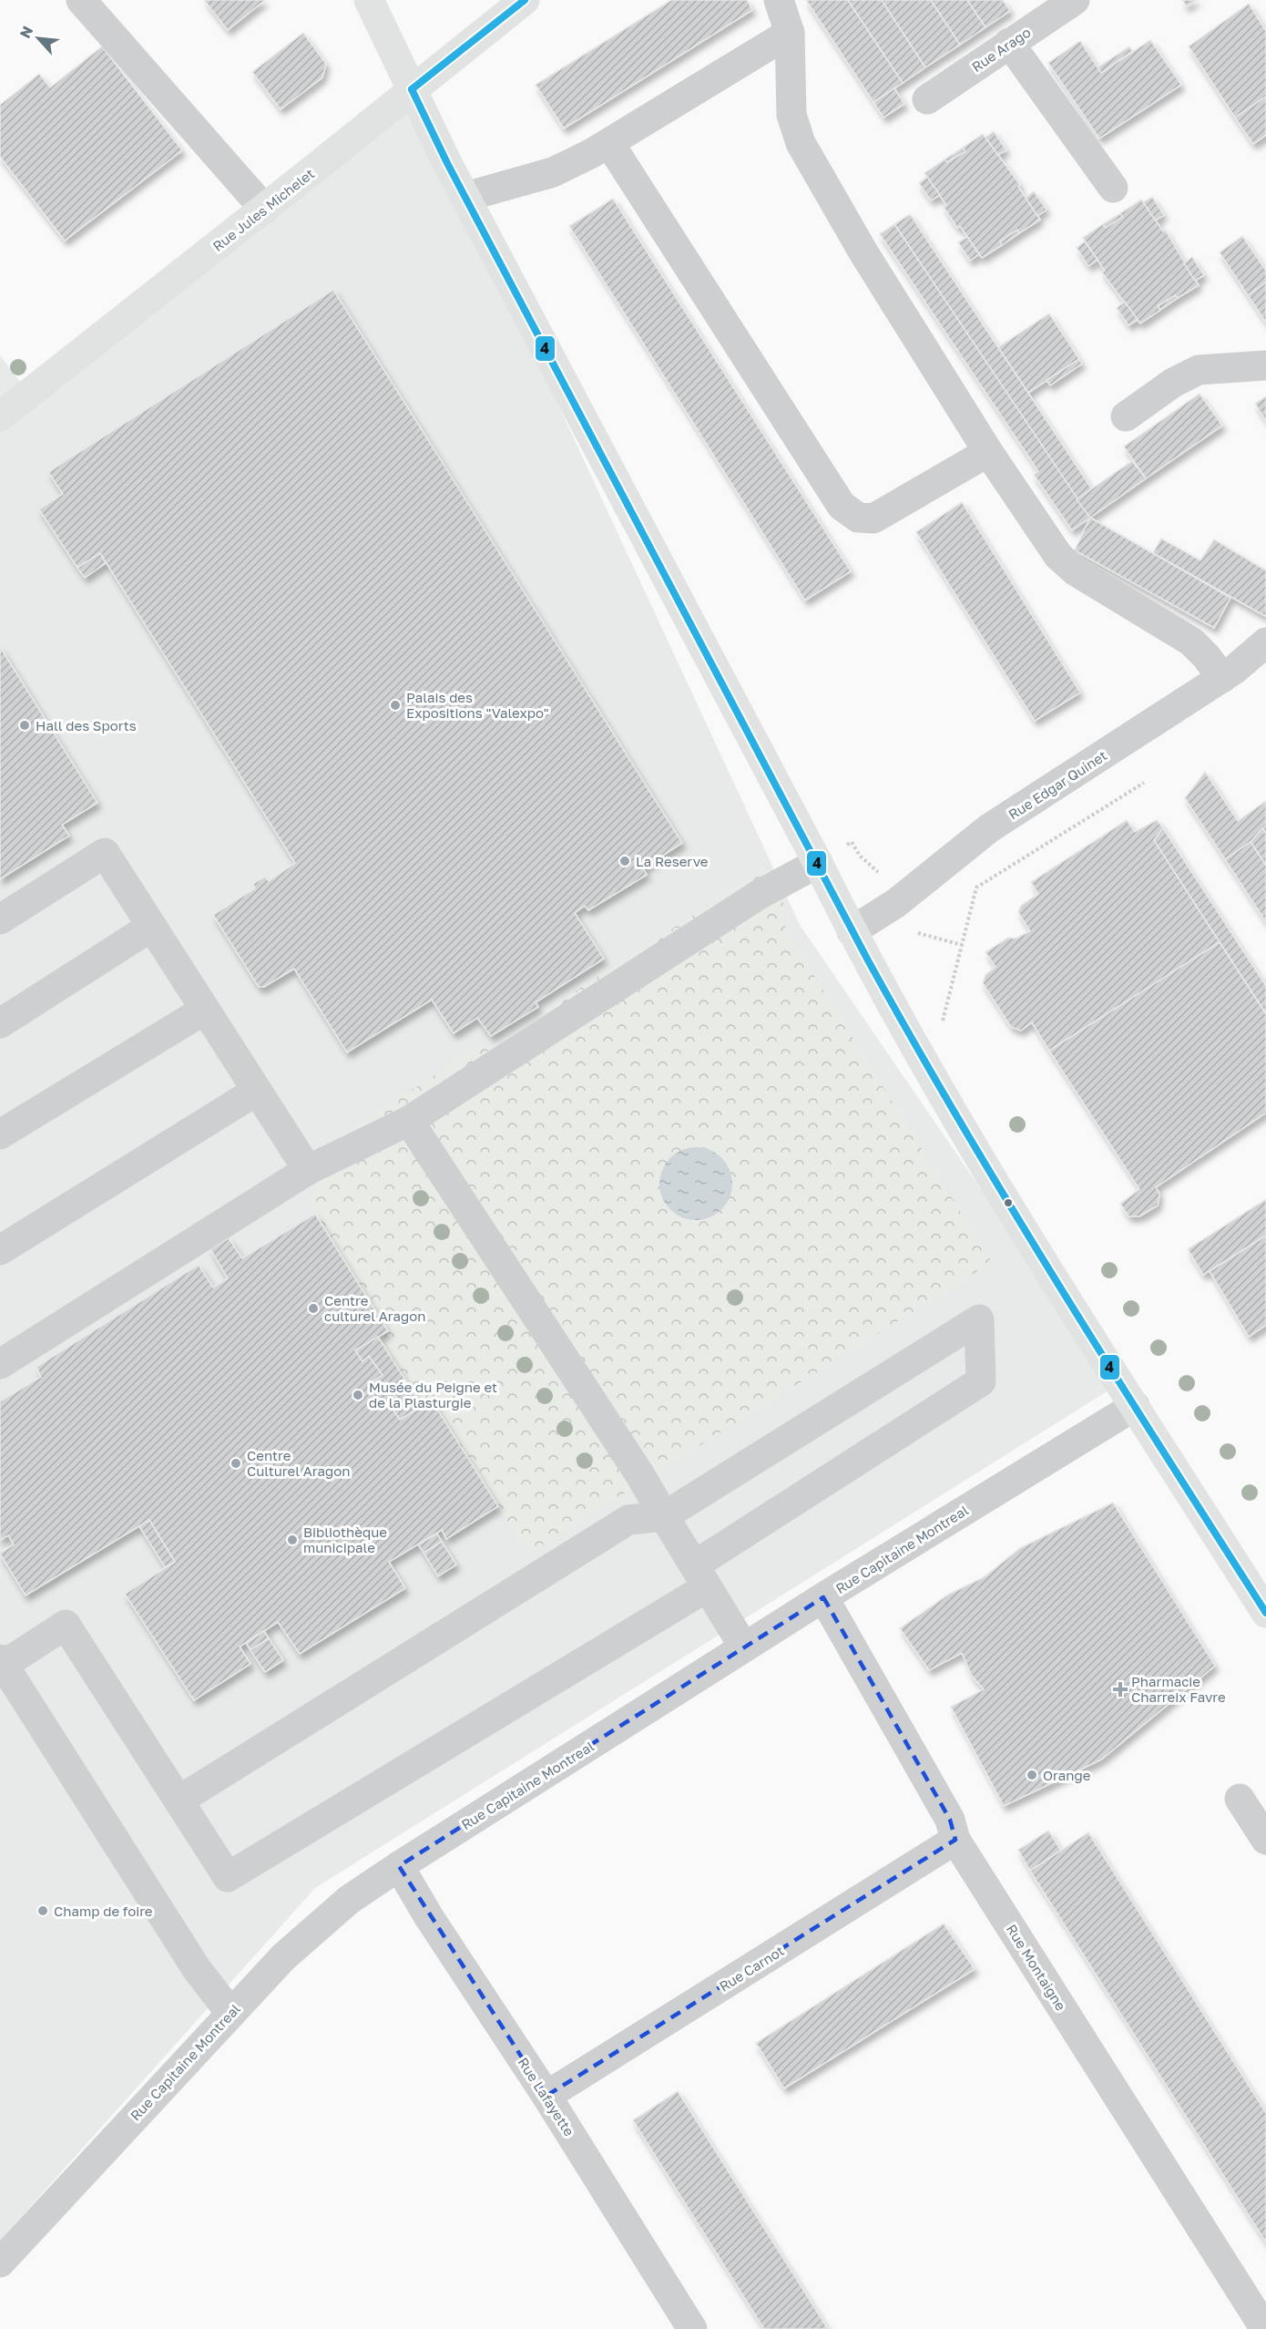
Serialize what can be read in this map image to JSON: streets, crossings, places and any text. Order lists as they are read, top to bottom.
{
  "streets": {
    "main road": ["Rue Jules Michelet"],
    "street": [
      "Rue Arago",
      "Rue Edgar Quinet",
      "Rue Capitaine Montreal",
      "Rue Montaigne",
      "Rue Carnot",
      "Rue Lafayette"
    ]
  },
  "crossings": [
    ["Rue Capitaine Montreal", "Rue Montaigne"],
    ["Rue Capitaine Montreal", "Rue Lafayette"],
    ["Rue Montaigne", "Rue Carnot"],
    ["Rue Carnot", "Rue Lafayette"]
  ],
  "places": {
    "other": [
      "Palais des Expositions \"Valexpo\"",
      "Hall des Sports",
      "La Reserve",
      "Centre culturel Aragon",
      "Musée du Peigne et de la Plasturgie",
      "Centre Culturel Aragon",
      "Bibliothèque municipale",
      "Orange",
      "Champ de foire"
    ],
    "health": ["Pharmacie Charreix Favre"]
  },
  "lines": ["transit line 4"],
  "north": "top left"
}
